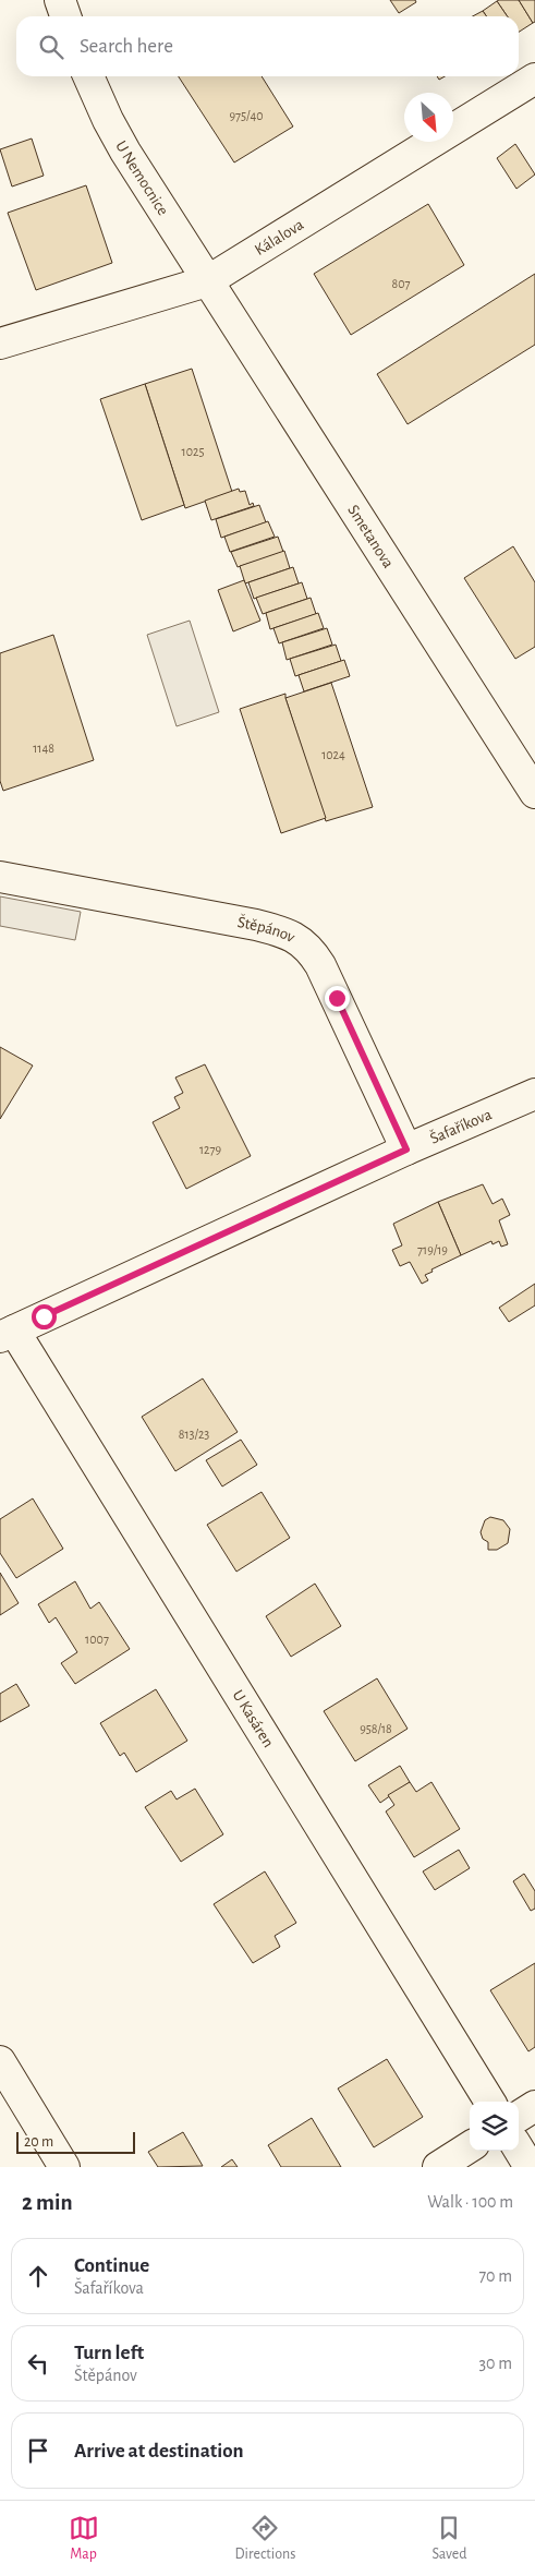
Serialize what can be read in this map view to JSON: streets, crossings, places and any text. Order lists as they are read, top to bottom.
{
  "streets": {
    "street": [
      "U Nemocnice",
      "Kálalova",
      "Smetanova",
      "Štěpánov",
      "Šafaříkova",
      "U Kasáren"
    ]
  },
  "crossings": [
    ["U Nemocnice", "Kálalova"],
    ["U Nemocnice", "Smetanova"],
    ["Kálalova", "Smetanova"],
    ["Štěpánov", "Šafaříkova"],
    ["Šafaříkova", "U Kasáren"]
  ],
  "house_numbers": [
    "975/40",
    "807",
    "1025",
    "1148",
    "1024",
    "1279",
    "719/19",
    "813/23",
    "1007",
    "958/18"
  ],
  "scale_bar": "20 m",
  "north": "bottom right",
  "page": {
    "search": "Search here",
    "scale": "20 m",
    "heading": ["2 min", "Walk · 100 m"],
    "list": [
      ["Continue", "Šafaříkova", "70 m"],
      ["Turn left", "Štěpánov", "30 m"],
      "Arrive at destination"
    ],
    "nav": ["Map", "Directions", "Saved"]
  }
}
